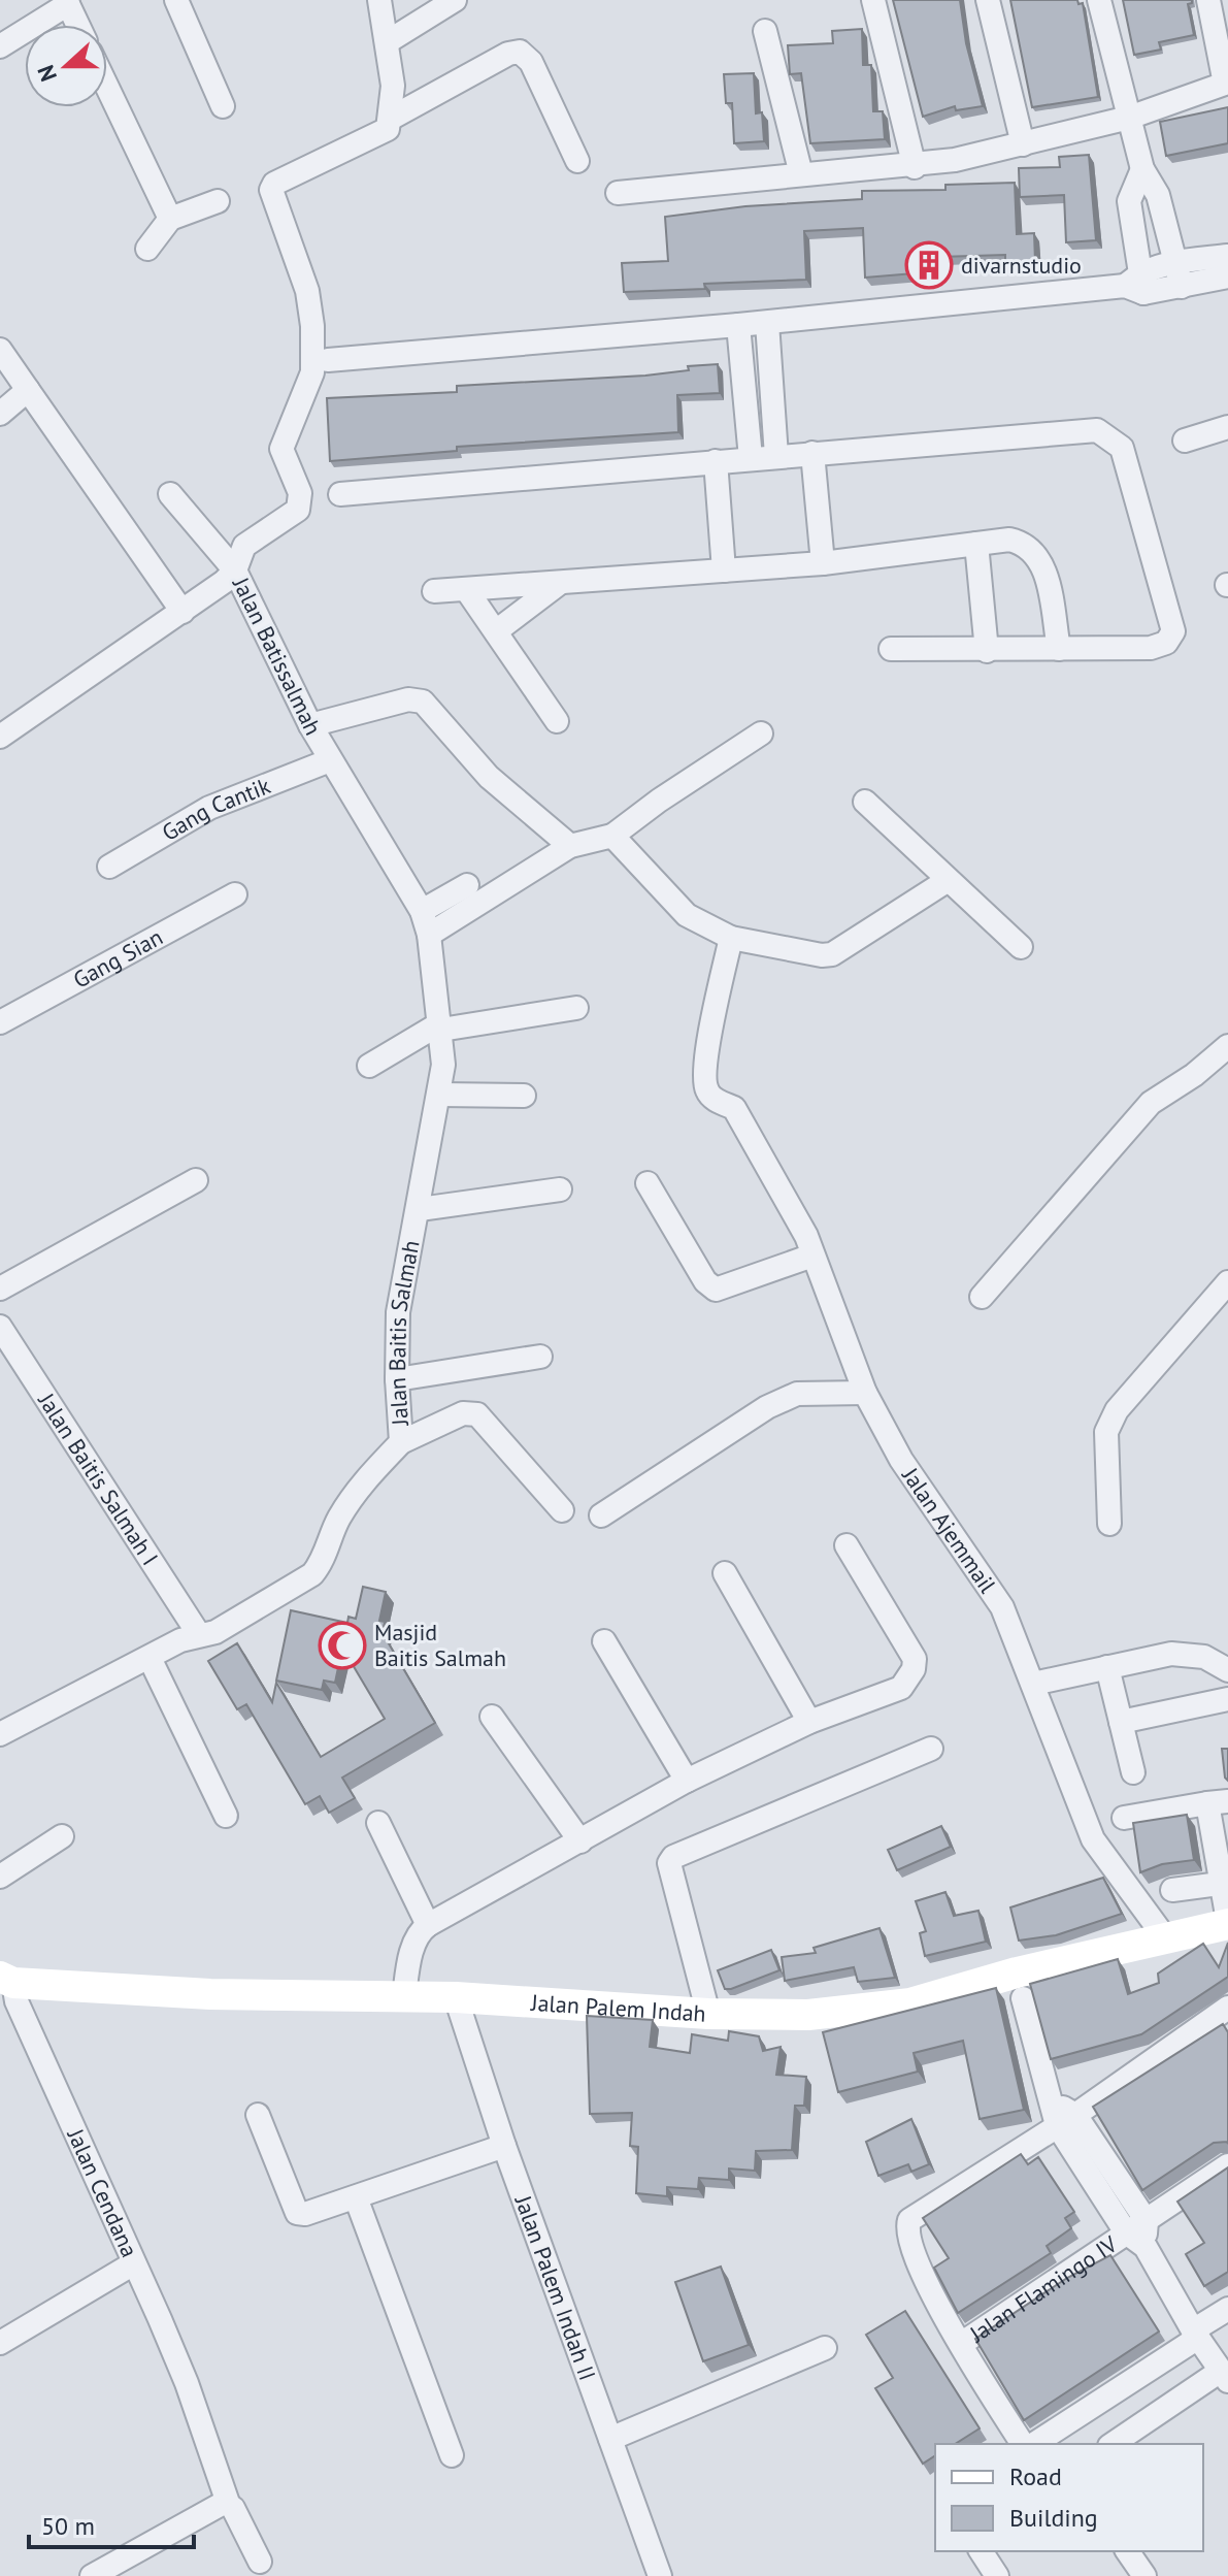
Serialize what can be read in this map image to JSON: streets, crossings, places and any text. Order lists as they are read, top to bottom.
{
  "streets": {
    "street": [
      "Jalan Batissalmah",
      "Gang Cantik",
      "Gang Sian",
      "Jalan Baitis Salmah",
      "Jalan Baitis Salmah I",
      "Jalan Ajemmail",
      "Jalan Palem Indah",
      "Jalan Cendana",
      "Jalan Palem Indah II",
      "Jalan Flamingo IV"
    ]
  },
  "crossings": [
    ["Jalan Batissalmah", "Gang Cantik"],
    ["Jalan Batissalmah", "Jalan Baitis Salmah"],
    ["Jalan Baitis Salmah", "Jalan Baitis Salmah I"],
    ["Jalan Ajemmail", "Jalan Palem Indah"],
    ["Jalan Palem Indah", "Jalan Cendana"],
    ["Jalan Palem Indah", "Jalan Palem Indah II"]
  ],
  "places": {
    "building": ["divarnstudio"],
    "mosque": ["Masjid Baitis Salmah"]
  },
  "legend": ["Road", "Building"],
  "scale_bar": "50 m",
  "north": "left"
}
